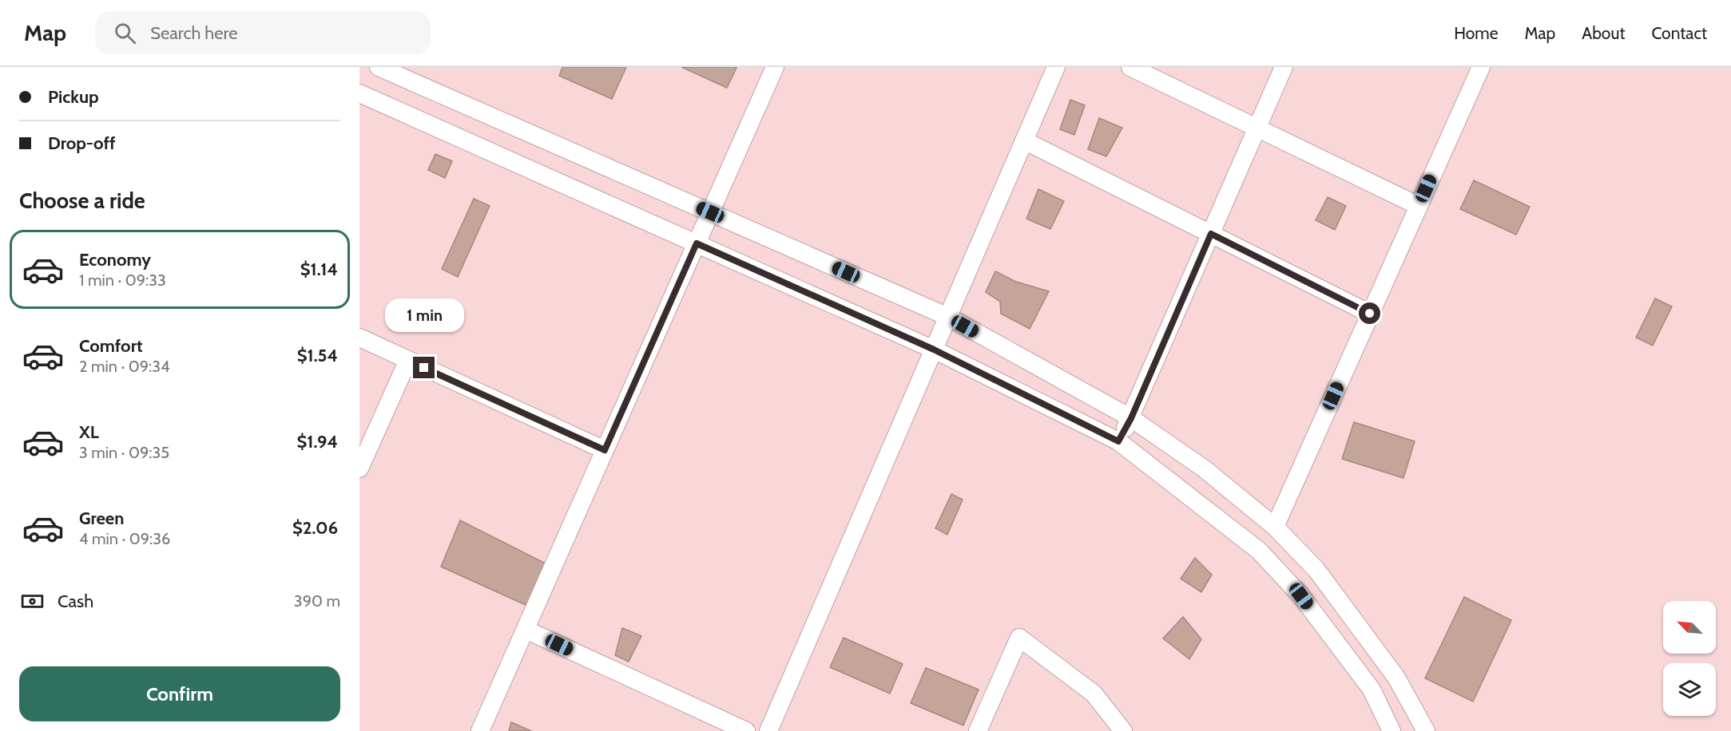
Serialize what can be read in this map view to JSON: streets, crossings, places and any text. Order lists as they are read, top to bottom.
{
  "north": "top left",
  "page": {
    "header": "Map",
    "search": "Search here",
    "nav": [
      "Home",
      "Map",
      "About",
      "Contact"
    ],
    "banner": ["Pickup", "Drop-off"],
    "heading": "Choose a ride",
    "list": [
      {
        "name": "Economy",
        "note": "1 min · 09:33",
        "value": "$1.14"
      },
      {
        "name": "Comfort",
        "note": "2 min · 09:34",
        "value": "$1.54"
      },
      {
        "name": "XL",
        "note": "3 min · 09:35",
        "value": "$1.94"
      },
      {
        "name": "Green",
        "note": "4 min · 09:36",
        "value": "$2.06"
      }
    ],
    "bubble": "1 min",
    "pay": ["Cash", "390 m"],
    "buttons": "Confirm"
  }
}
